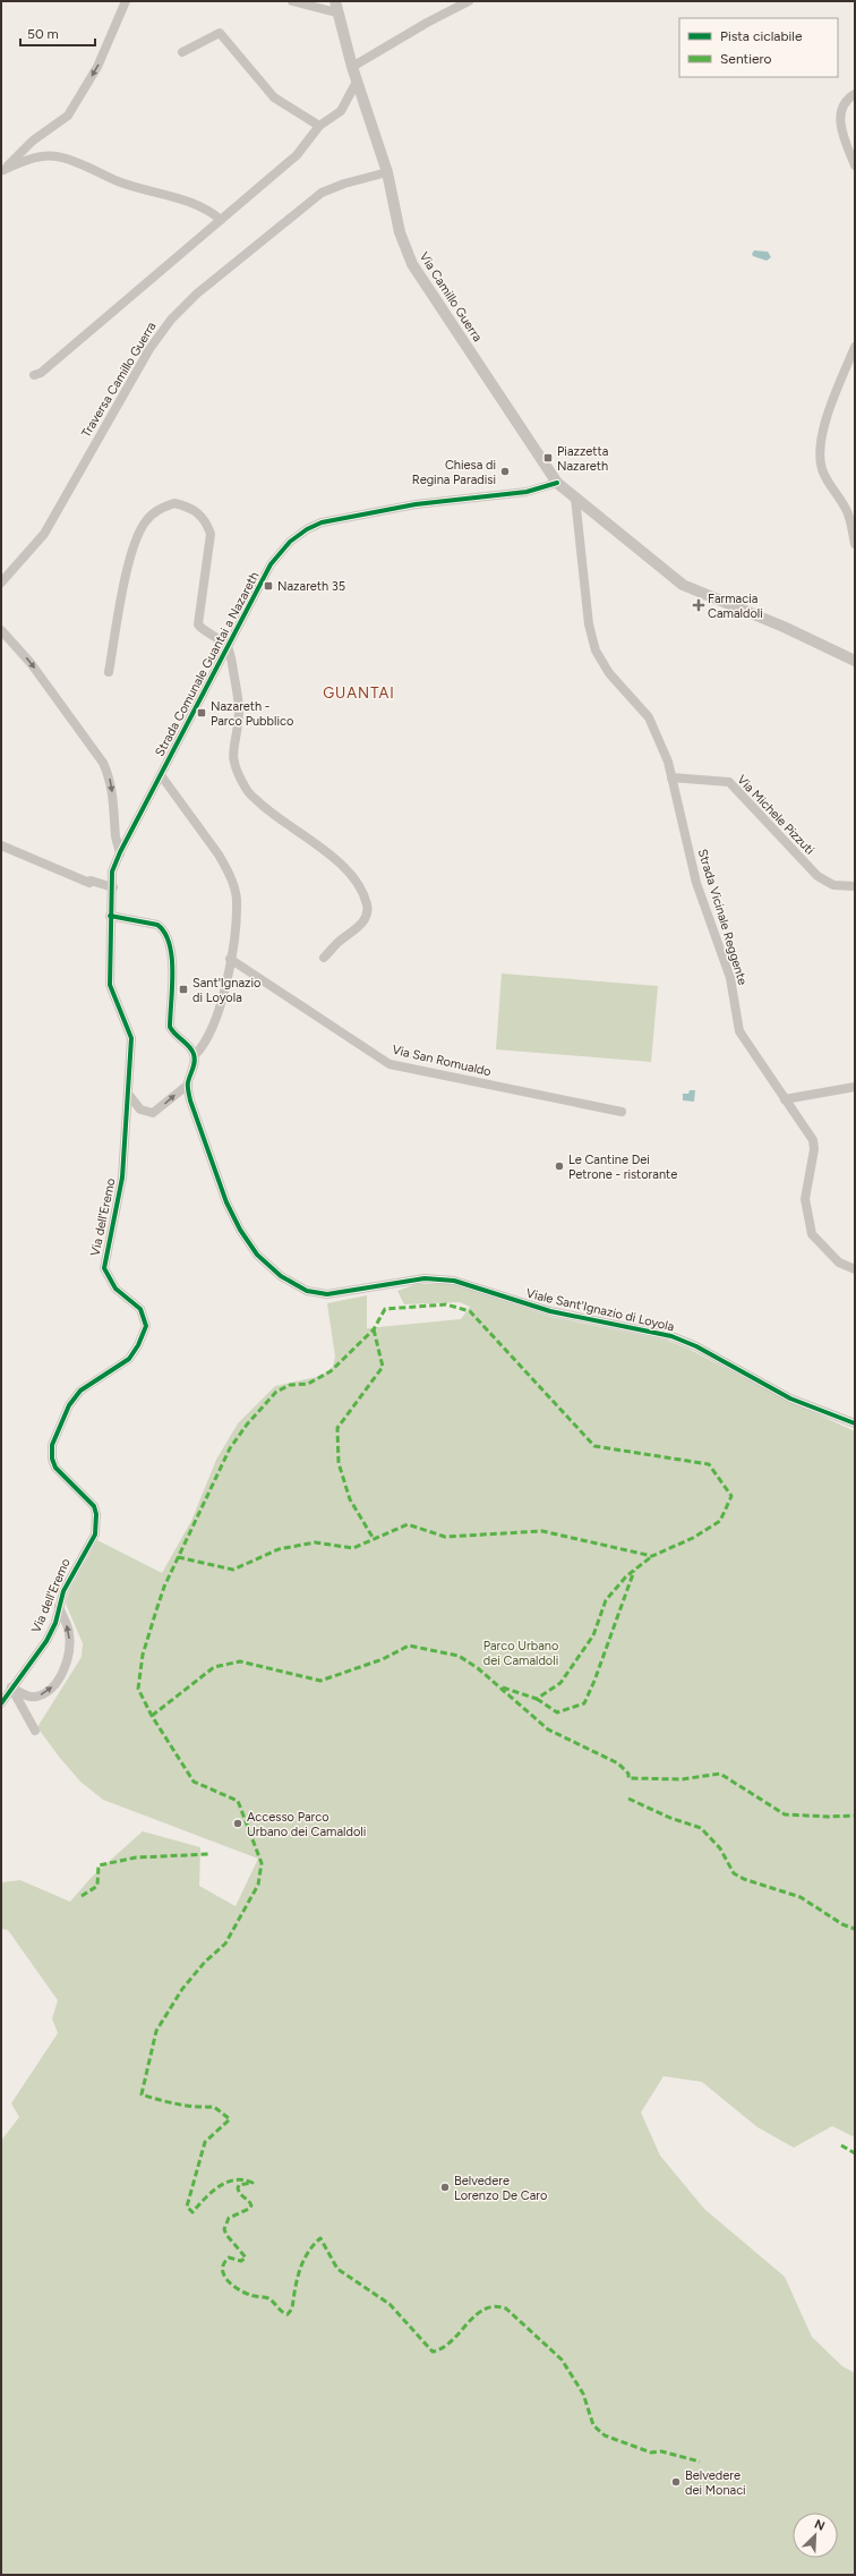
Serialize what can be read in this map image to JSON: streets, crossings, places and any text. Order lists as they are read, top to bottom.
{
  "streets": {
    "street": [
      "Via Camillo Guerra",
      "Traversa Camillo Guerra",
      "Strada Comunale Guantai a Nazareth",
      "Via Michele Pizzuti",
      "Strada Vicinale Reggente",
      "Via San Romualdo",
      "Via dell'Eremo",
      "Viale Sant'Ignazio di Loyola"
    ]
  },
  "crossings": [
    ["Via Camillo Guerra", "Traversa Camillo Guerra"],
    ["Via Camillo Guerra", "Strada Comunale Guantai a Nazareth"],
    ["Via Camillo Guerra", "Strada Vicinale Reggente"],
    ["Strada Comunale Guantai a Nazareth", "Via dell'Eremo"],
    ["Via Michele Pizzuti", "Strada Vicinale Reggente"]
  ],
  "districts": ["GUANTAI"],
  "parks": ["Parco Urbano dei Camaldoli"],
  "places": {
    "transit": [
      "Piazzetta Nazareth",
      "Nazareth 35",
      "Nazareth - Parco Pubblico",
      "Sant'Ignazio di Loyola"
    ],
    "other": [
      "Chiesa di Regina Paradisi",
      "Le Cantine Dei Petrone - ristorante",
      "Accesso Parco Urbano dei Camaldoli",
      "Belvedere Lorenzo De Caro",
      "Belvedere dei Monaci"
    ],
    "health": ["Farmacia Camaldoli"]
  },
  "legend": ["Pista ciclabile", "Sentiero"],
  "scale_bar": "50 m",
  "north": "top right"
}
